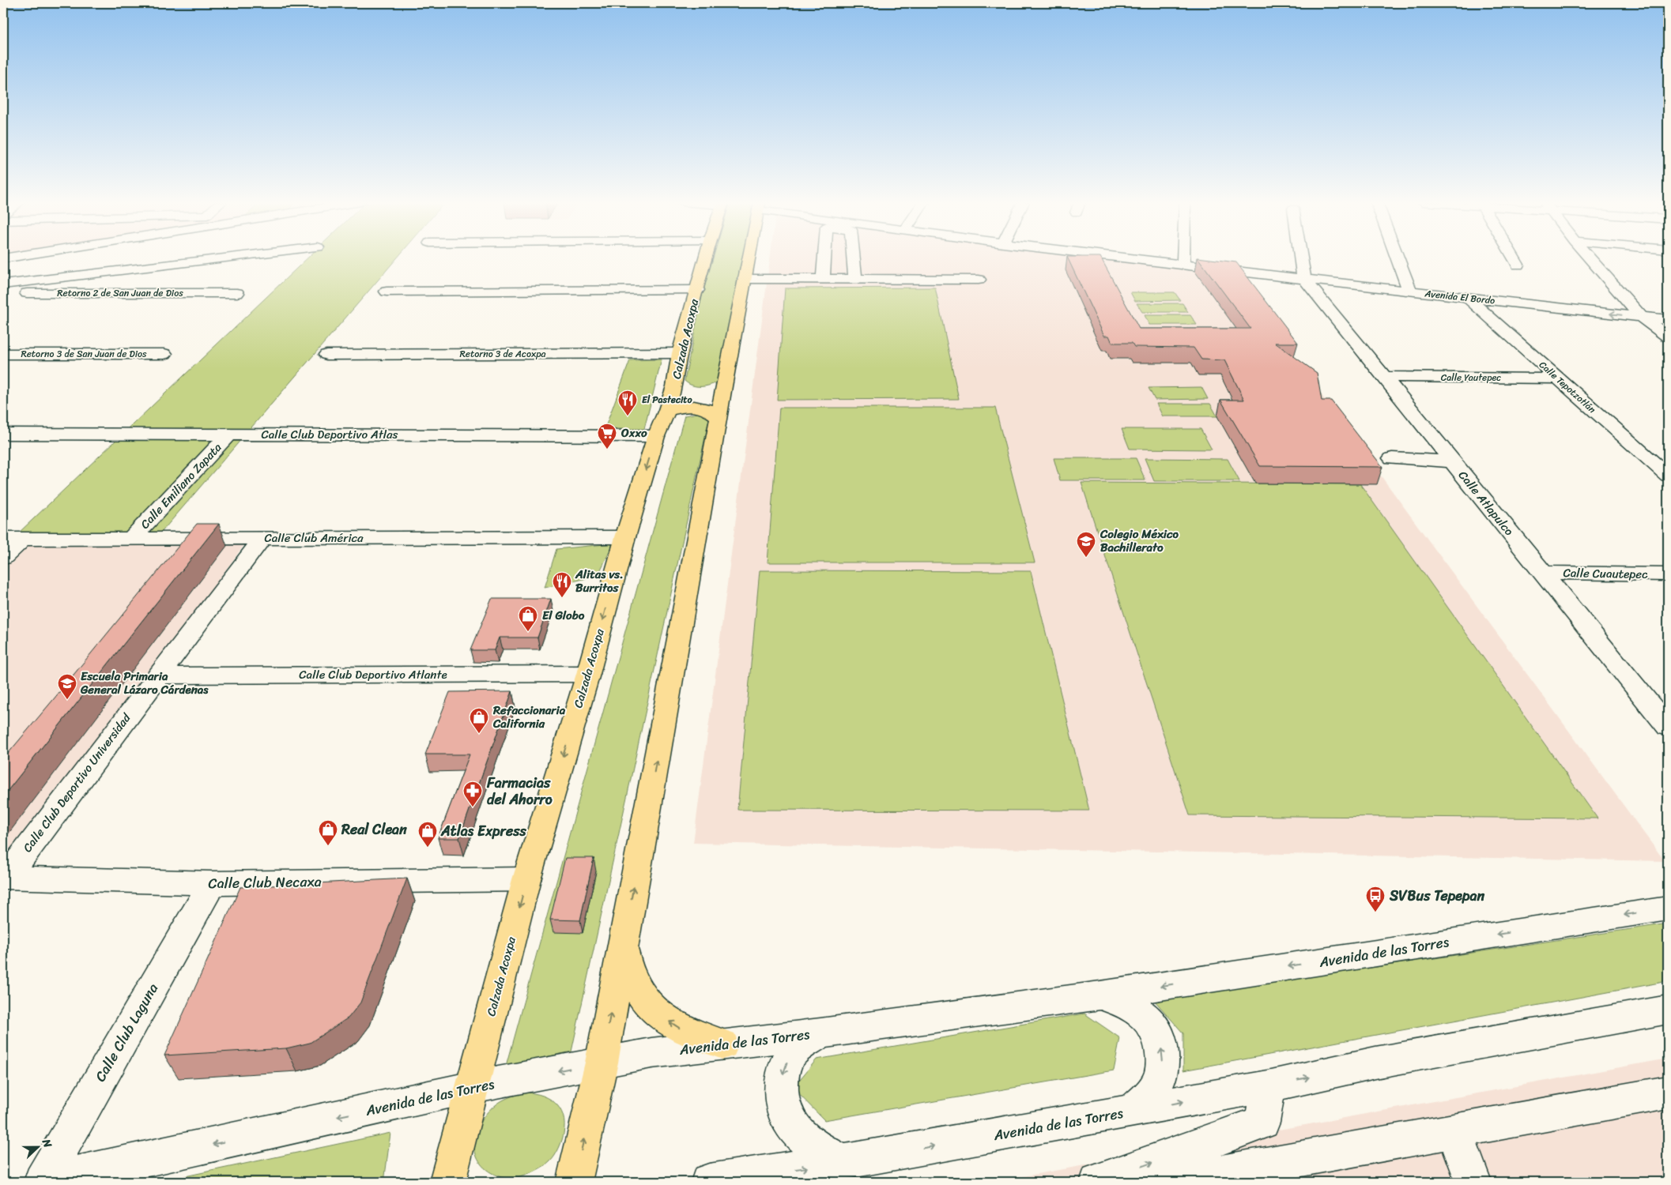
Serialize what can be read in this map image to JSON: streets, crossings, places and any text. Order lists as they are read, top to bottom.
{
  "streets": {
    "main road": ["Calzada Acoxpa"],
    "street": [
      "Retorno 2 de San Juan de Dios",
      "Avenida El Bordo",
      "Retorno 3 de San Juan de Dios",
      "Retorno 3 de Acoxpa",
      "Calle Yautepec",
      "Calle Tepotzotlán",
      "Calle Club Deportivo Atlas",
      "Calle Emiliano Zapata",
      "Calle Atlapulco",
      "Calle Club América",
      "Calle Cuautepec",
      "Calle Club Deportivo Atlante",
      "Calle Club Deportivo Universidad",
      "Calle Club Necaxa",
      "Avenida de las Torres",
      "Calle Club Laguna"
    ]
  },
  "crossings": [
    ["Avenida El Bordo", "Calle Tepotzotlán"],
    ["Avenida El Bordo", "Calle Atlapulco"],
    ["Calzada Acoxpa", "Retorno 3 de Acoxpa"],
    ["Calzada Acoxpa", "Calle Club Deportivo Atlas"],
    ["Calzada Acoxpa", "Calle Club América"],
    ["Calzada Acoxpa", "Calle Club Deportivo Atlante"],
    ["Calzada Acoxpa", "Calle Club Necaxa"],
    ["Calzada Acoxpa", "Avenida de las Torres"],
    ["Calle Yautepec", "Calle Tepotzotlán"],
    ["Calle Yautepec", "Calle Atlapulco"],
    ["Calle Club Deportivo Atlas", "Calle Emiliano Zapata"],
    ["Calle Emiliano Zapata", "Calle Club América"],
    ["Calle Atlapulco", "Calle Cuautepec"],
    ["Calle Club América", "Calle Club Deportivo Universidad"],
    ["Calle Club Deportivo Atlante", "Calle Club Deportivo Universidad"],
    ["Calle Club Deportivo Universidad", "Calle Club Necaxa"],
    ["Calle Club Necaxa", "Calle Club Laguna"],
    ["Avenida de las Torres", "Calle Club Laguna"]
  ],
  "places": {
    "restaurant": ["El Pastecito", "Alitas vs. Burritos"],
    "supermarket": ["Oxxo"],
    "school or university": ["Colegio México Bachillerato", "Escuela Primaria General Lázaro Cárdenas"],
    "shop": [
      "El Globo",
      "Refaccionaria California",
      "Real Clean",
      "Atlas Express"
    ],
    "pharmacy": ["Farmacias del Ahorro"],
    "bus stop": ["SVBus Tepepan"]
  },
  "north": "right"
}
